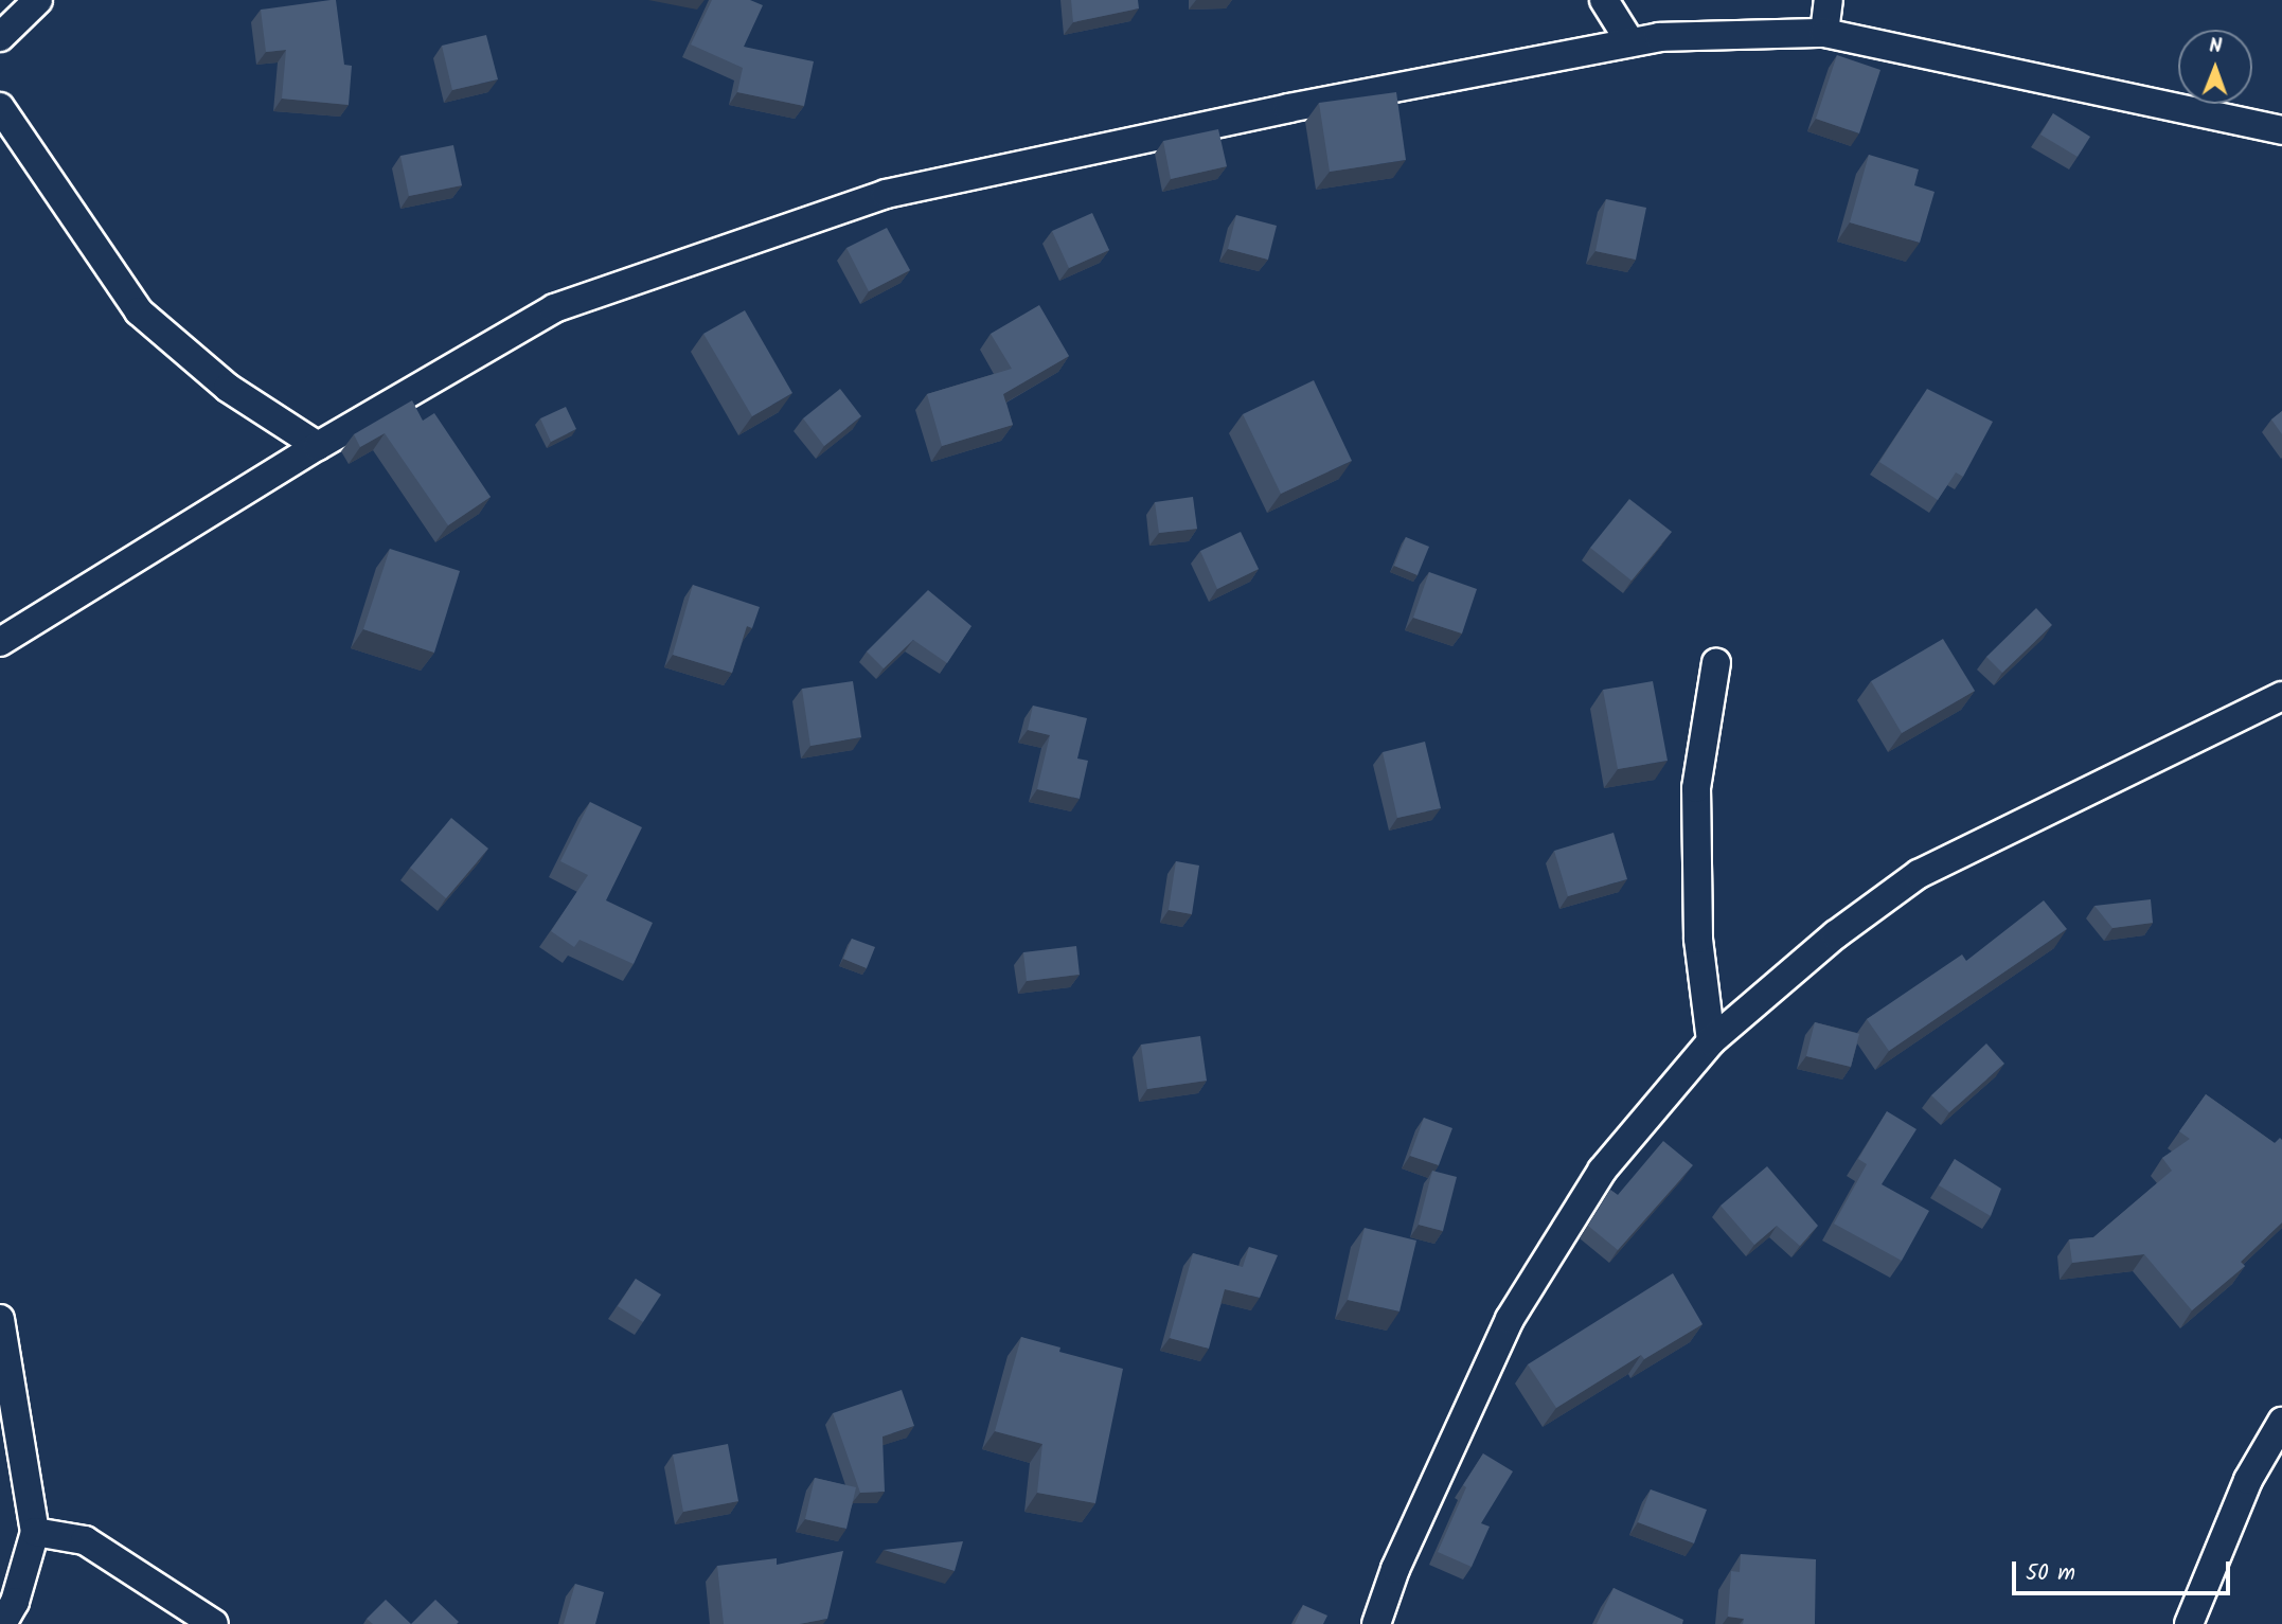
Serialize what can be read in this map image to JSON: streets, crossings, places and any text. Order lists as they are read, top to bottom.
{
  "scale_bar": "50 m",
  "north": "top"
}
